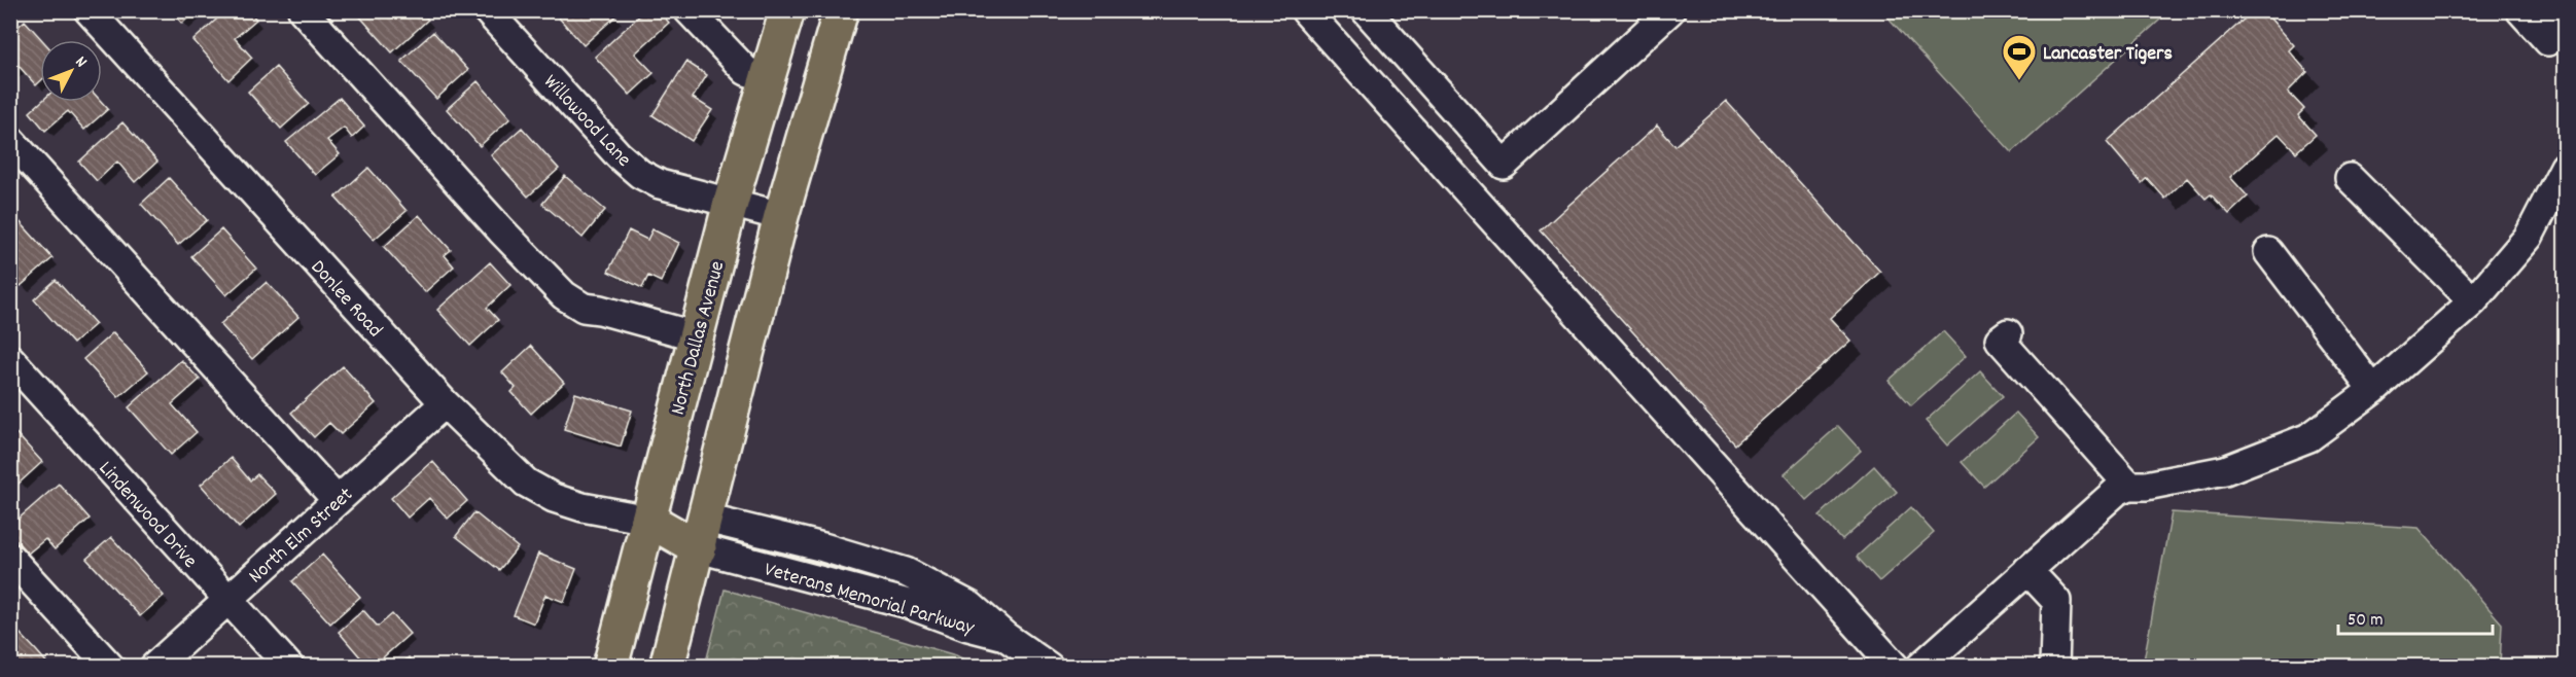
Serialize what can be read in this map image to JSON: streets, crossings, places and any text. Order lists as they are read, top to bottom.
{
  "streets": {
    "main road": ["North Dallas Avenue"],
    "street": [
      "Willowood Lane",
      "Donlee Road",
      "Lindenwood Drive",
      "North Elm Street",
      "Veterans Memorial Parkway"
    ]
  },
  "crossings": [
    ["Willowood Lane", "North Dallas Avenue"],
    ["Donlee Road", "North Dallas Avenue"],
    ["Donlee Road", "North Elm Street"],
    ["Lindenwood Drive", "North Elm Street"]
  ],
  "places": {
    "sports": ["Lancaster Tigers"]
  },
  "scale_bar": "50 m",
  "north": "top right"
}
